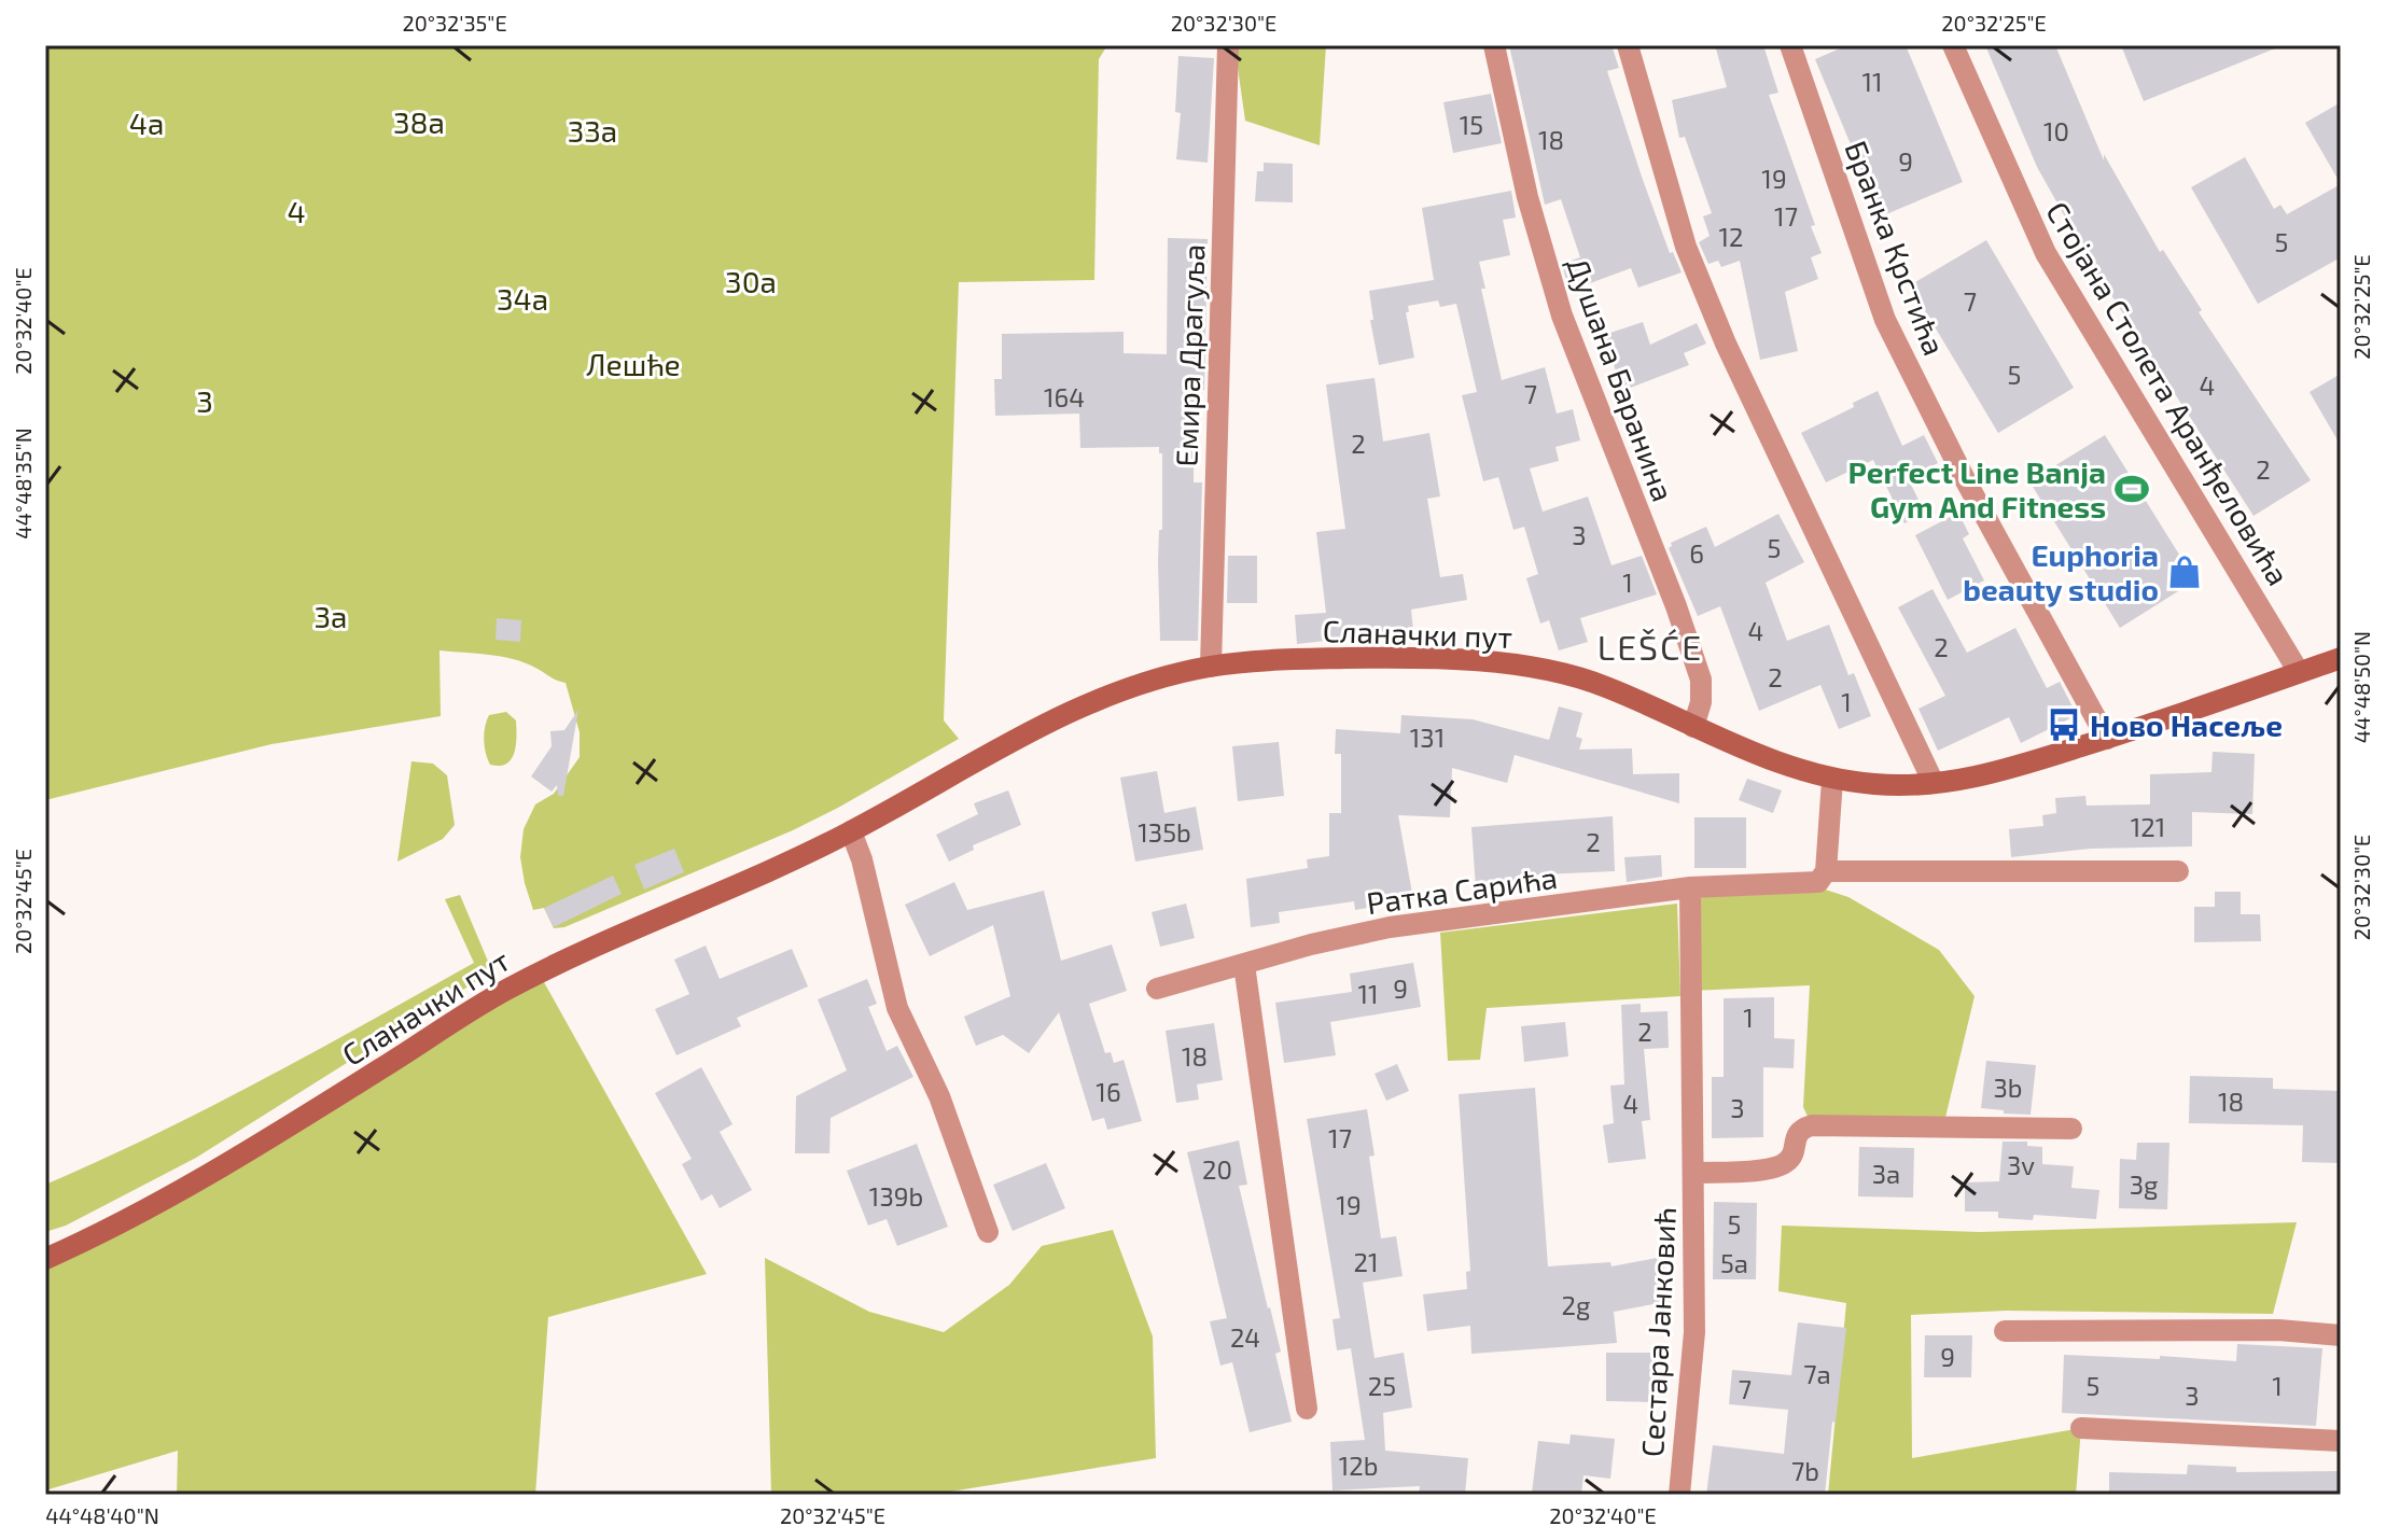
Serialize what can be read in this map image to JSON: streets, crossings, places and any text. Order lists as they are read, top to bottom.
{
  "streets": {
    "street": [
      "Бранка Крстића",
      "Емира Драгуља",
      "Душана Баранина",
      "Стојана Столета Аранђеловића",
      "Сланачки пут",
      "Ратка Сарића",
      "Сестара Јанковић"
    ]
  },
  "crossings": [
    ["Бранка Крстића", "Сланачки пут"],
    ["Емира Драгуља", "Сланачки пут"],
    ["Душана Баранина", "Сланачки пут"],
    ["Стојана Столета Аранђеловића", "Сланачки пут"],
    ["Ратка Сарића", "Сестара Јанковић"]
  ],
  "districts": ["LEŠĆE"],
  "parks": [
    "38a",
    "4a",
    "33a",
    "4",
    "30a",
    "34a",
    "Лешће",
    "3",
    "3a"
  ],
  "places": {
    "sports": ["Perfect Line Banja Gym And Fitness"],
    "shop": ["Euphoria beauty studio"],
    "bus stop": ["Ново Насеље"]
  },
  "house_numbers": [
    "11",
    "15",
    "10",
    "18",
    "9",
    "19",
    "17",
    "12",
    "5",
    "7",
    "5",
    "4",
    "7",
    "164",
    "2",
    "2",
    "3",
    "5",
    "6",
    "1",
    "4",
    "2",
    "2",
    "1",
    "131",
    "121",
    "135b",
    "2",
    "9",
    "11",
    "1",
    "2",
    "18",
    "3b",
    "16",
    "18",
    "4",
    "3",
    "17",
    "3v",
    "20",
    "3a",
    "3g",
    "139b",
    "19",
    "5",
    "21",
    "5a",
    "2g",
    "24",
    "9",
    "7a",
    "25",
    "5",
    "1",
    "7",
    "3",
    "12b",
    "7b"
  ],
  "coordinates": [
    "20°32'35\"E",
    "20°32'30\"E",
    "20°32'25\"E",
    "20°32'40\"E",
    "44°48'35\"N",
    "44°48'50\"N",
    "20°32'45\"E",
    "44°48'40\"N"
  ]
}
